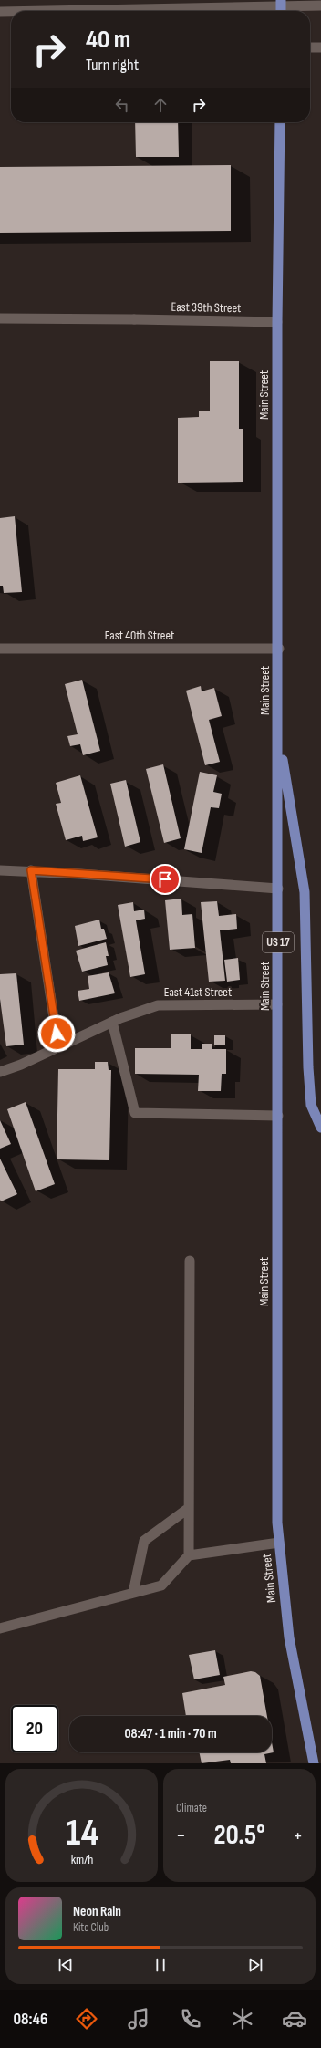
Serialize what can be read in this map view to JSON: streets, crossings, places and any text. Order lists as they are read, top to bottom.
{
  "streets": {
    "main road": ["Main Street", "US 17"],
    "street": ["East 39th Street", "East 40th Street", "East 41st Street"]
  },
  "crossings": [
    ["East 39th Street", "Main Street"],
    ["Main Street", "East 40th Street"],
    ["Main Street", "East 41st Street"]
  ],
  "page": {
    "turn": ["40 m", "Turn right"],
    "limit": "20",
    "trip": "08:47 · 1 min · 70 m",
    "tile": "Climate",
    "heat": ["−", "20.5°", "+"],
    "song": ["Neon Rain", "Kite Club"],
    "tabs": "08:46",
    "gauge": ["14", "km/h"]
  }
}
